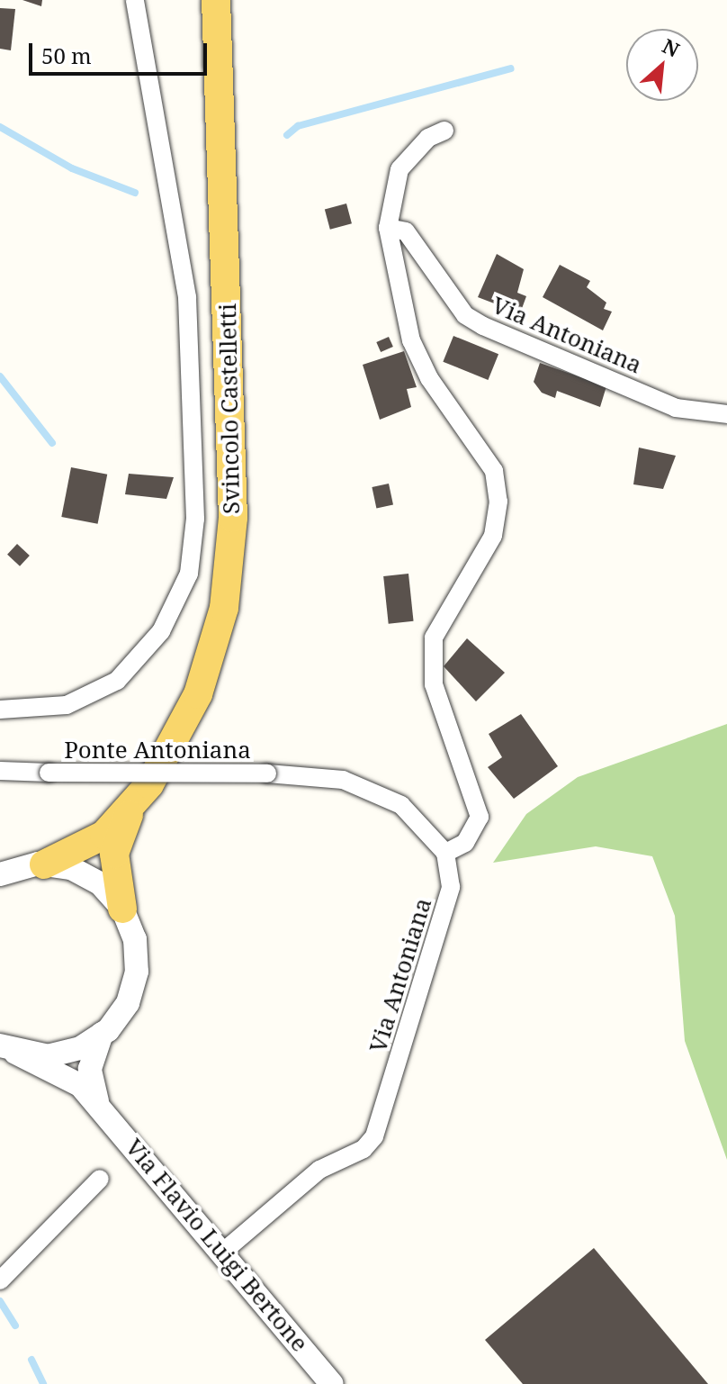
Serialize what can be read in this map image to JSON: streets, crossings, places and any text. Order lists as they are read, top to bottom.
{
  "streets": {
    "main road": ["Svincolo Castelletti"],
    "street": ["Via Antoniana", "Ponte Antoniana", "Via Flavio Luigi Bertone"]
  },
  "crossings": [
    ["Via Antoniana", "Ponte Antoniana"],
    ["Via Antoniana", "Via Flavio Luigi Bertone"]
  ],
  "scale_bar": "50 m",
  "north": "top right"
}
